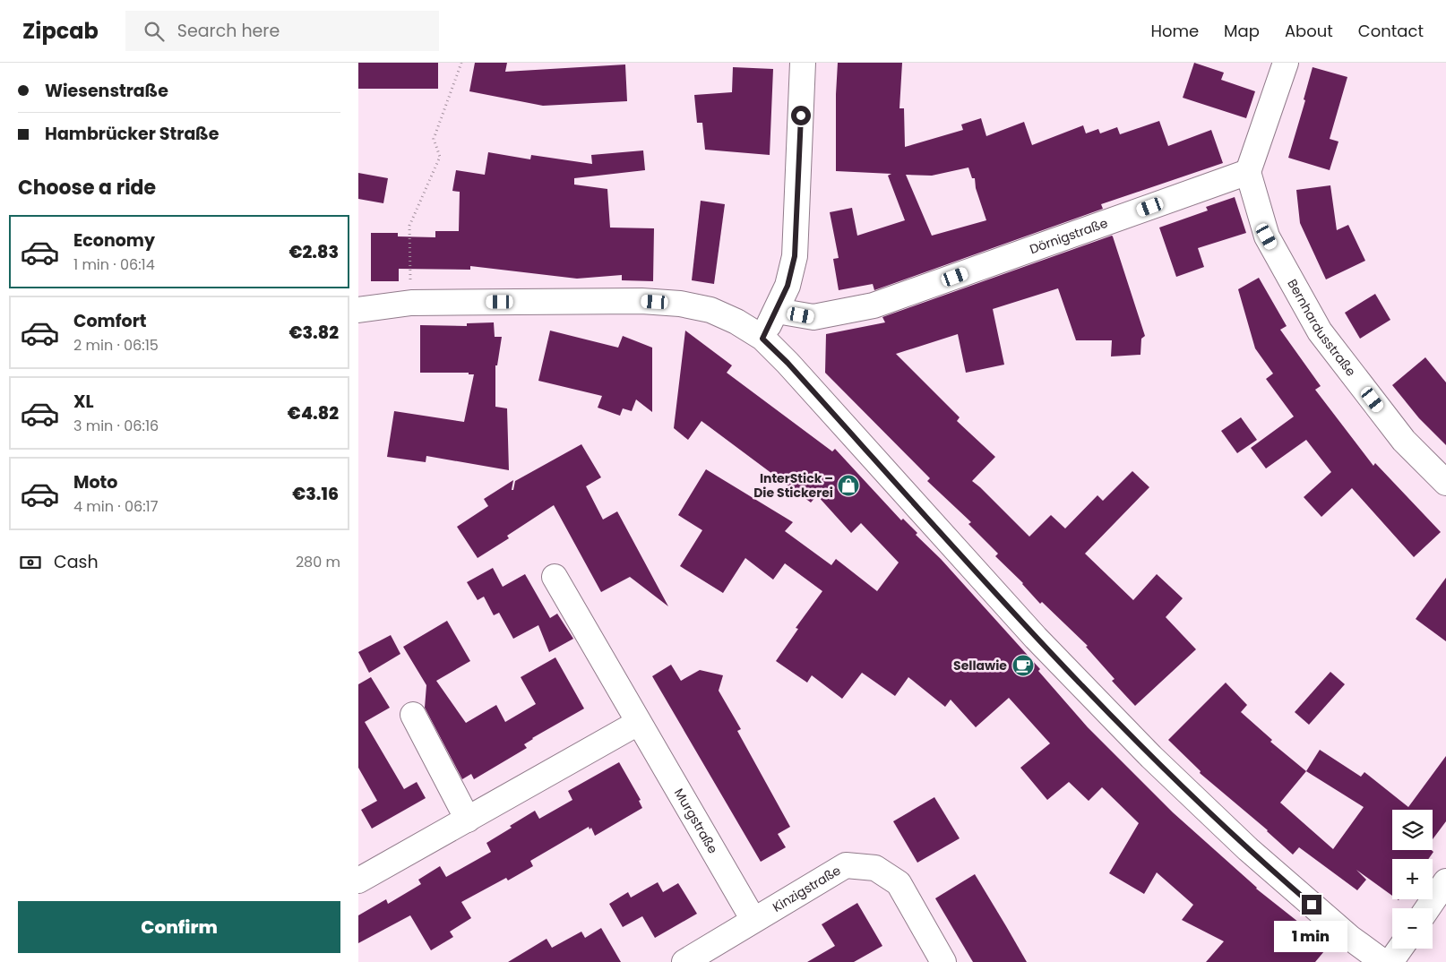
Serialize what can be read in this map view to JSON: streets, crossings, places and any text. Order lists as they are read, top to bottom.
{
  "streets": {
    "street": [
      "Dörnigstraße",
      "Bernhardusstraße",
      "Murgstraße",
      "Kinzigstraße"
    ]
  },
  "crossings": [
    ["Dörnigstraße", "Bernhardusstraße"],
    ["Murgstraße", "Kinzigstraße"]
  ],
  "places": {
    "shop": ["InterStick – Die Stickerei"],
    "cafe": ["Sellawie"]
  },
  "page": {
    "header": "Zipcab",
    "search": "Search here",
    "nav": [
      "Home",
      "Map",
      "About",
      "Contact"
    ],
    "banner": ["Wiesenstraße", "Hambrücker Straße"],
    "heading": "Choose a ride",
    "list": [
      {
        "name": "Economy",
        "note": "1 min · 06:14",
        "value": "€2.83"
      },
      {
        "name": "Comfort",
        "note": "2 min · 06:15",
        "value": "€3.82"
      },
      {
        "name": "XL",
        "note": "3 min · 06:16",
        "value": "€4.82"
      },
      {
        "name": "Moto",
        "note": "4 min · 06:17",
        "value": "€3.16"
      }
    ],
    "pay": ["Cash", "280 m"],
    "map_buttons": ["+", "−"],
    "buttons": "Confirm",
    "bubble": "1 min"
  }
}
